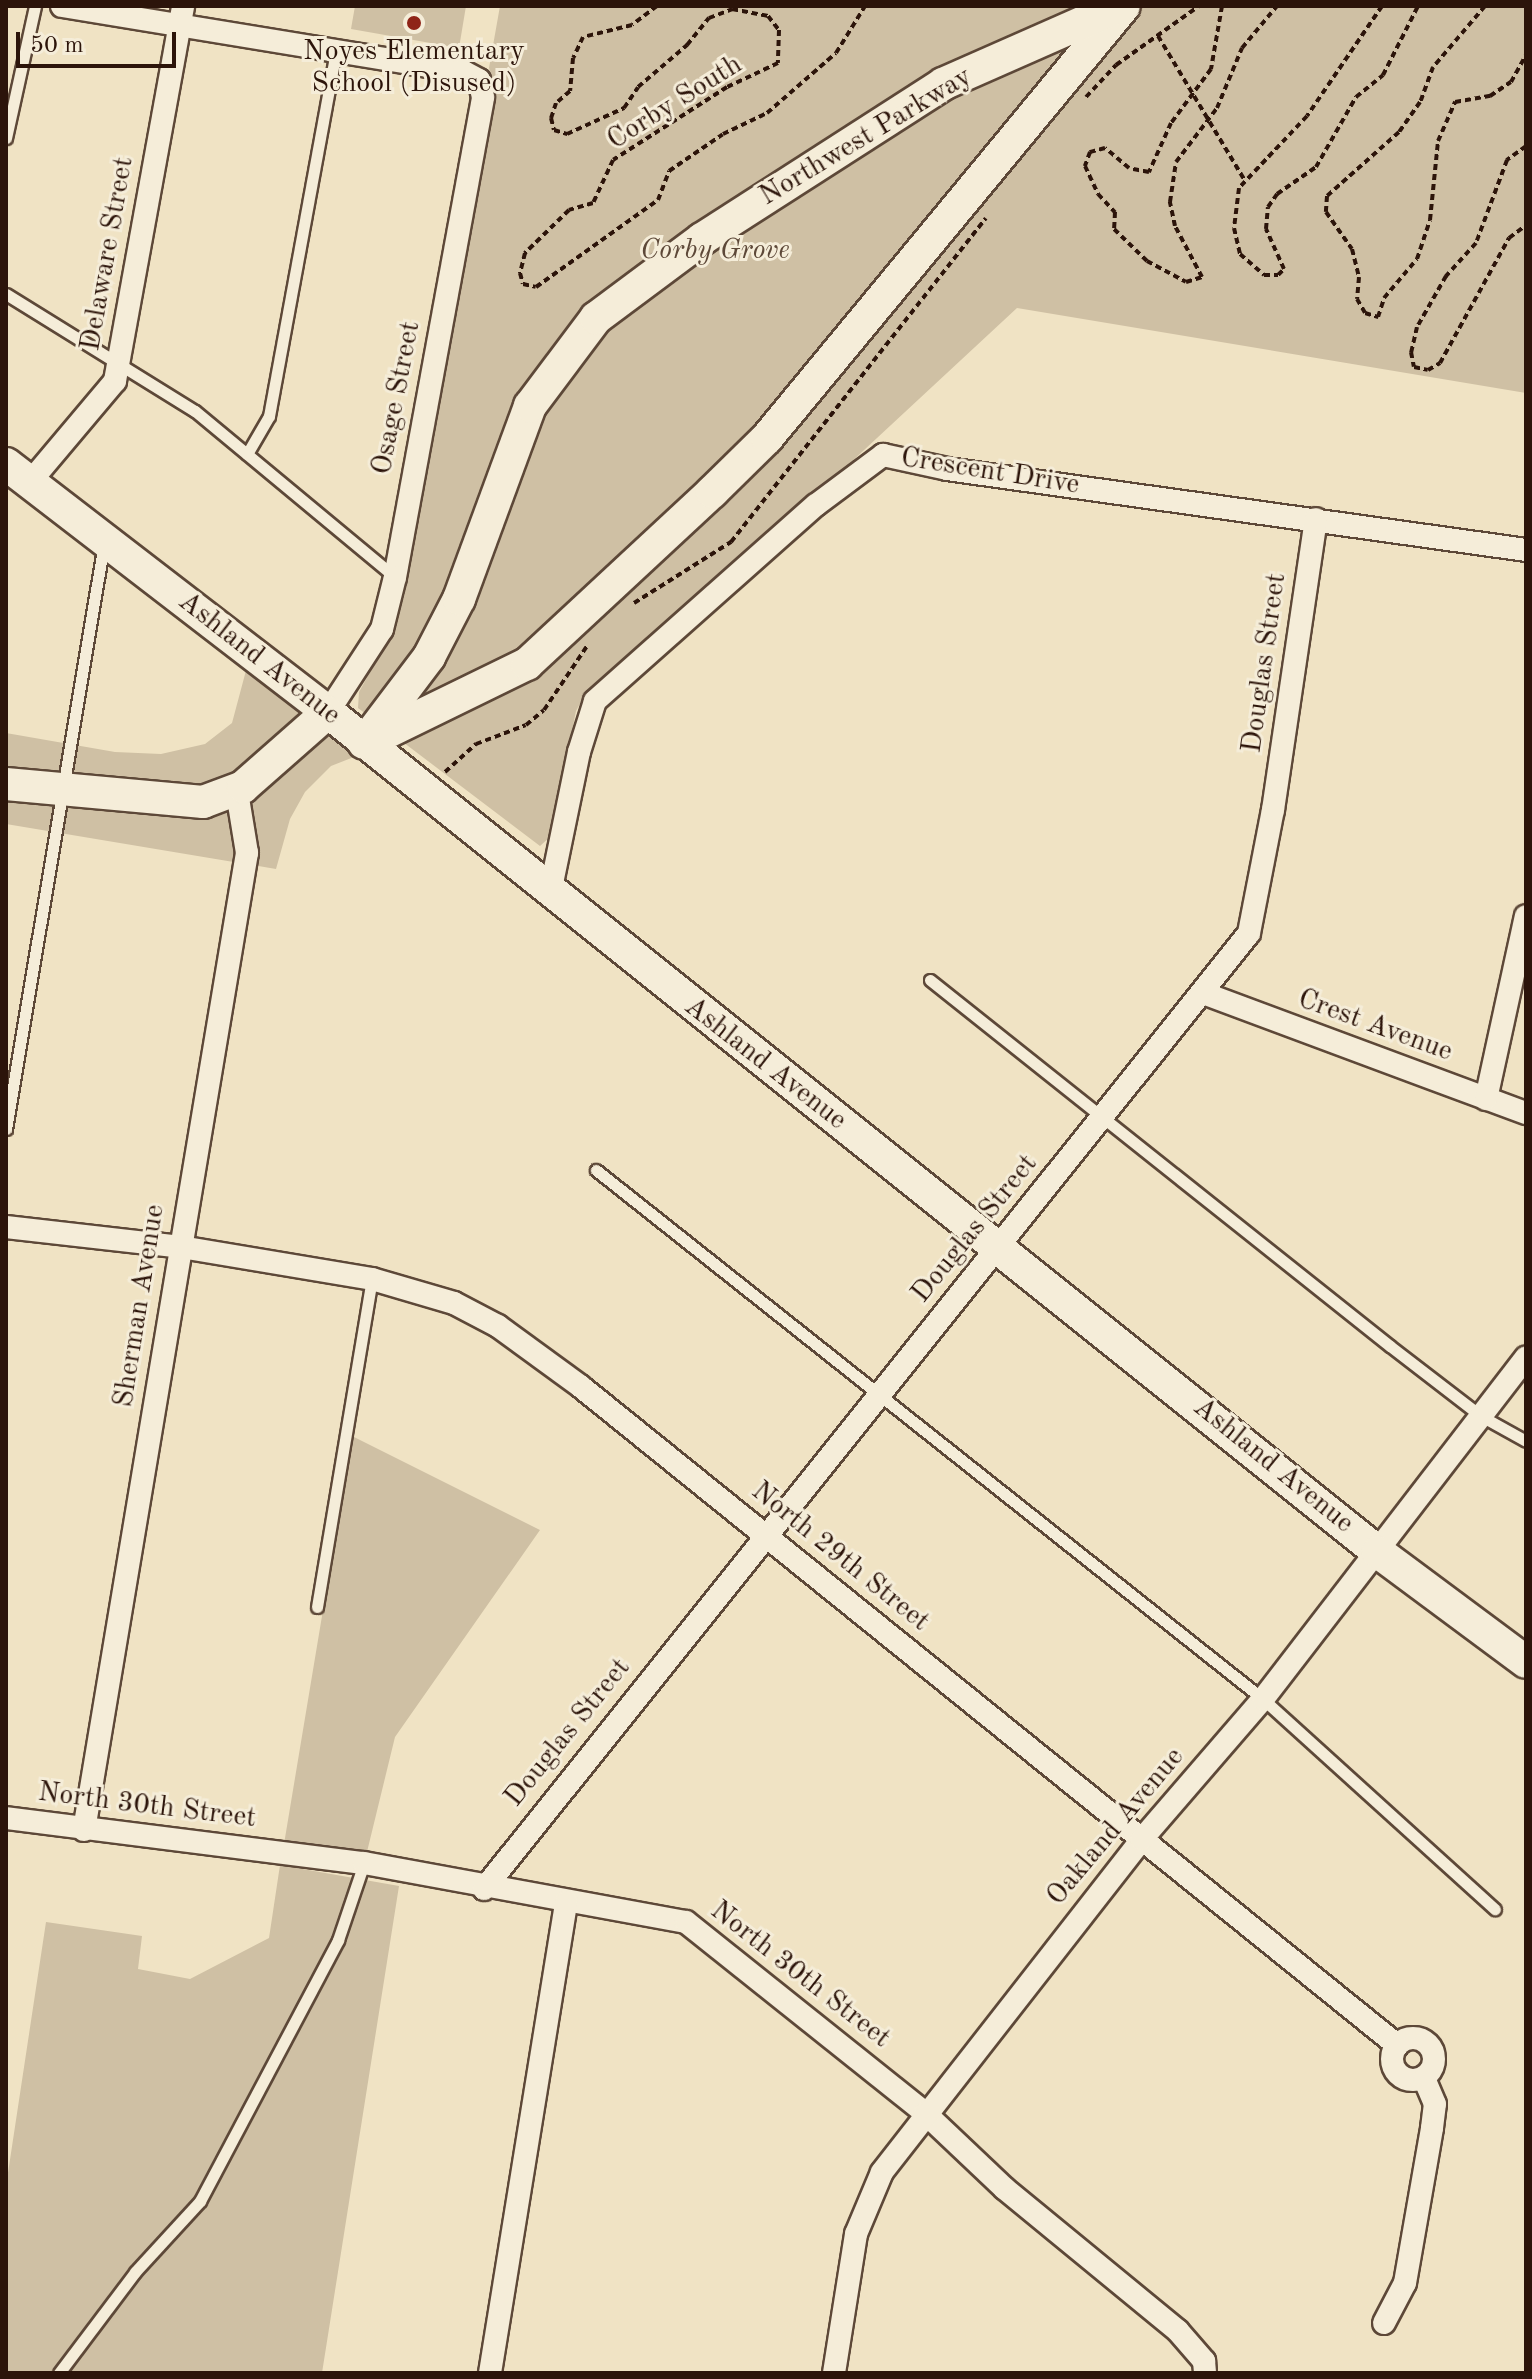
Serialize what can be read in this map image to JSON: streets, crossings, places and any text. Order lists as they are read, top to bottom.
{
  "streets": {
    "street": [
      "Northwest Parkway",
      "Delaware Street",
      "Osage Street",
      "Crescent Drive",
      "Ashland Avenue",
      "Douglas Street",
      "Crest Avenue",
      "Sherman Avenue",
      "North 29th Street",
      "North 30th Street",
      "Oakland Avenue"
    ],
    "path": ["Corby South"]
  },
  "crossings": [
    ["Northwest Parkway", "Ashland Avenue"],
    ["Delaware Street", "Ashland Avenue"],
    ["Osage Street", "Ashland Avenue"],
    ["Crescent Drive", "Ashland Avenue"],
    ["Crescent Drive", "Douglas Street"],
    ["Ashland Avenue", "Douglas Street"],
    ["Ashland Avenue", "Oakland Avenue"],
    ["Douglas Street", "Crest Avenue"],
    ["Douglas Street", "North 29th Street"],
    ["Douglas Street", "North 30th Street"],
    ["Sherman Avenue", "North 29th Street"],
    ["Sherman Avenue", "North 30th Street"],
    ["North 29th Street", "Oakland Avenue"],
    ["North 30th Street", "Oakland Avenue"]
  ],
  "parks": ["Corby Grove"],
  "places": ["Noyes Elementary School (Disused)"],
  "scale_bar": "50 m"
}
